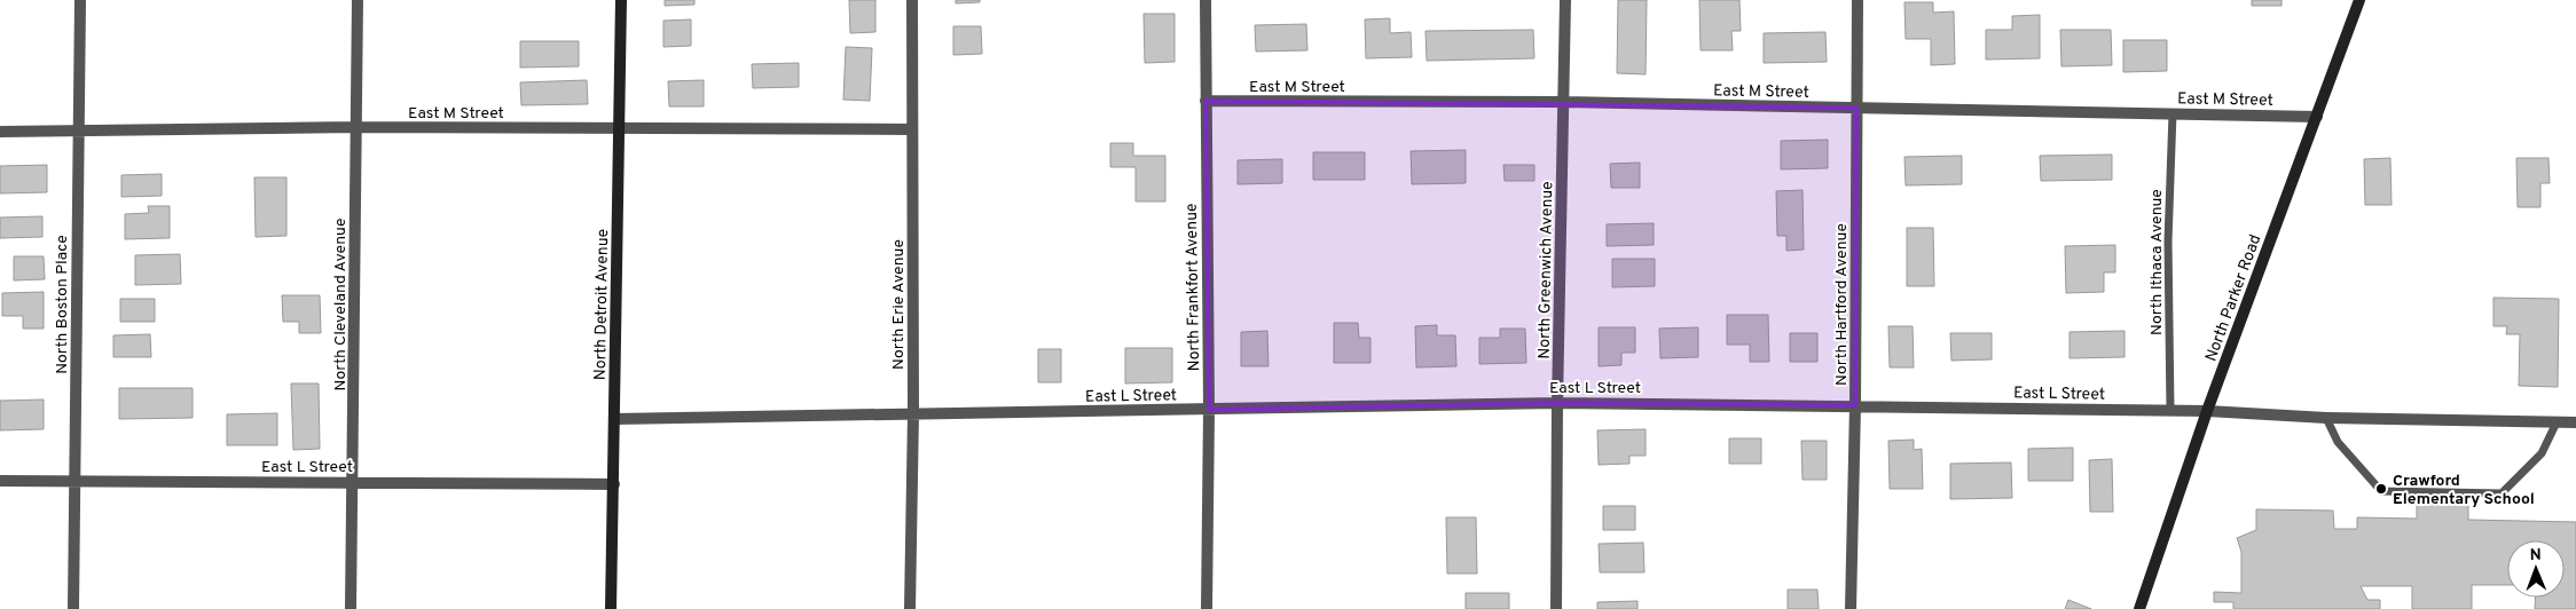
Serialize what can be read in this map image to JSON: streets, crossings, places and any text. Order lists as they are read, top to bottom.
{
  "streets": {
    "street": [
      "East M Street",
      "North Greenwich Avenue",
      "North Frankfort Avenue",
      "North Parker Road",
      "North Boston Place",
      "North Cleveland Avenue",
      "North Detroit Avenue",
      "North Erie Avenue",
      "North Hartford Avenue",
      "East L Street"
    ],
    "lane": ["North Ithaca Avenue"]
  },
  "crossings": [
    ["East M Street", "North Ithaca Avenue"],
    ["East M Street", "North Greenwich Avenue"],
    ["East M Street", "North Frankfort Avenue"],
    ["East M Street", "North Parker Road"],
    ["East M Street", "North Boston Place"],
    ["East M Street", "North Cleveland Avenue"],
    ["East M Street", "North Detroit Avenue"],
    ["East M Street", "North Erie Avenue"],
    ["East M Street", "North Hartford Avenue"],
    ["North Ithaca Avenue", "East L Street"],
    ["North Greenwich Avenue", "East L Street"],
    ["North Frankfort Avenue", "East L Street"],
    ["North Parker Road", "East L Street"],
    ["North Boston Place", "East L Street"],
    ["North Cleveland Avenue", "East L Street"],
    ["North Detroit Avenue", "East L Street"],
    ["North Erie Avenue", "East L Street"],
    ["North Hartford Avenue", "East L Street"]
  ],
  "places": ["Crawford Elementary School"],
  "north": "top"
}
